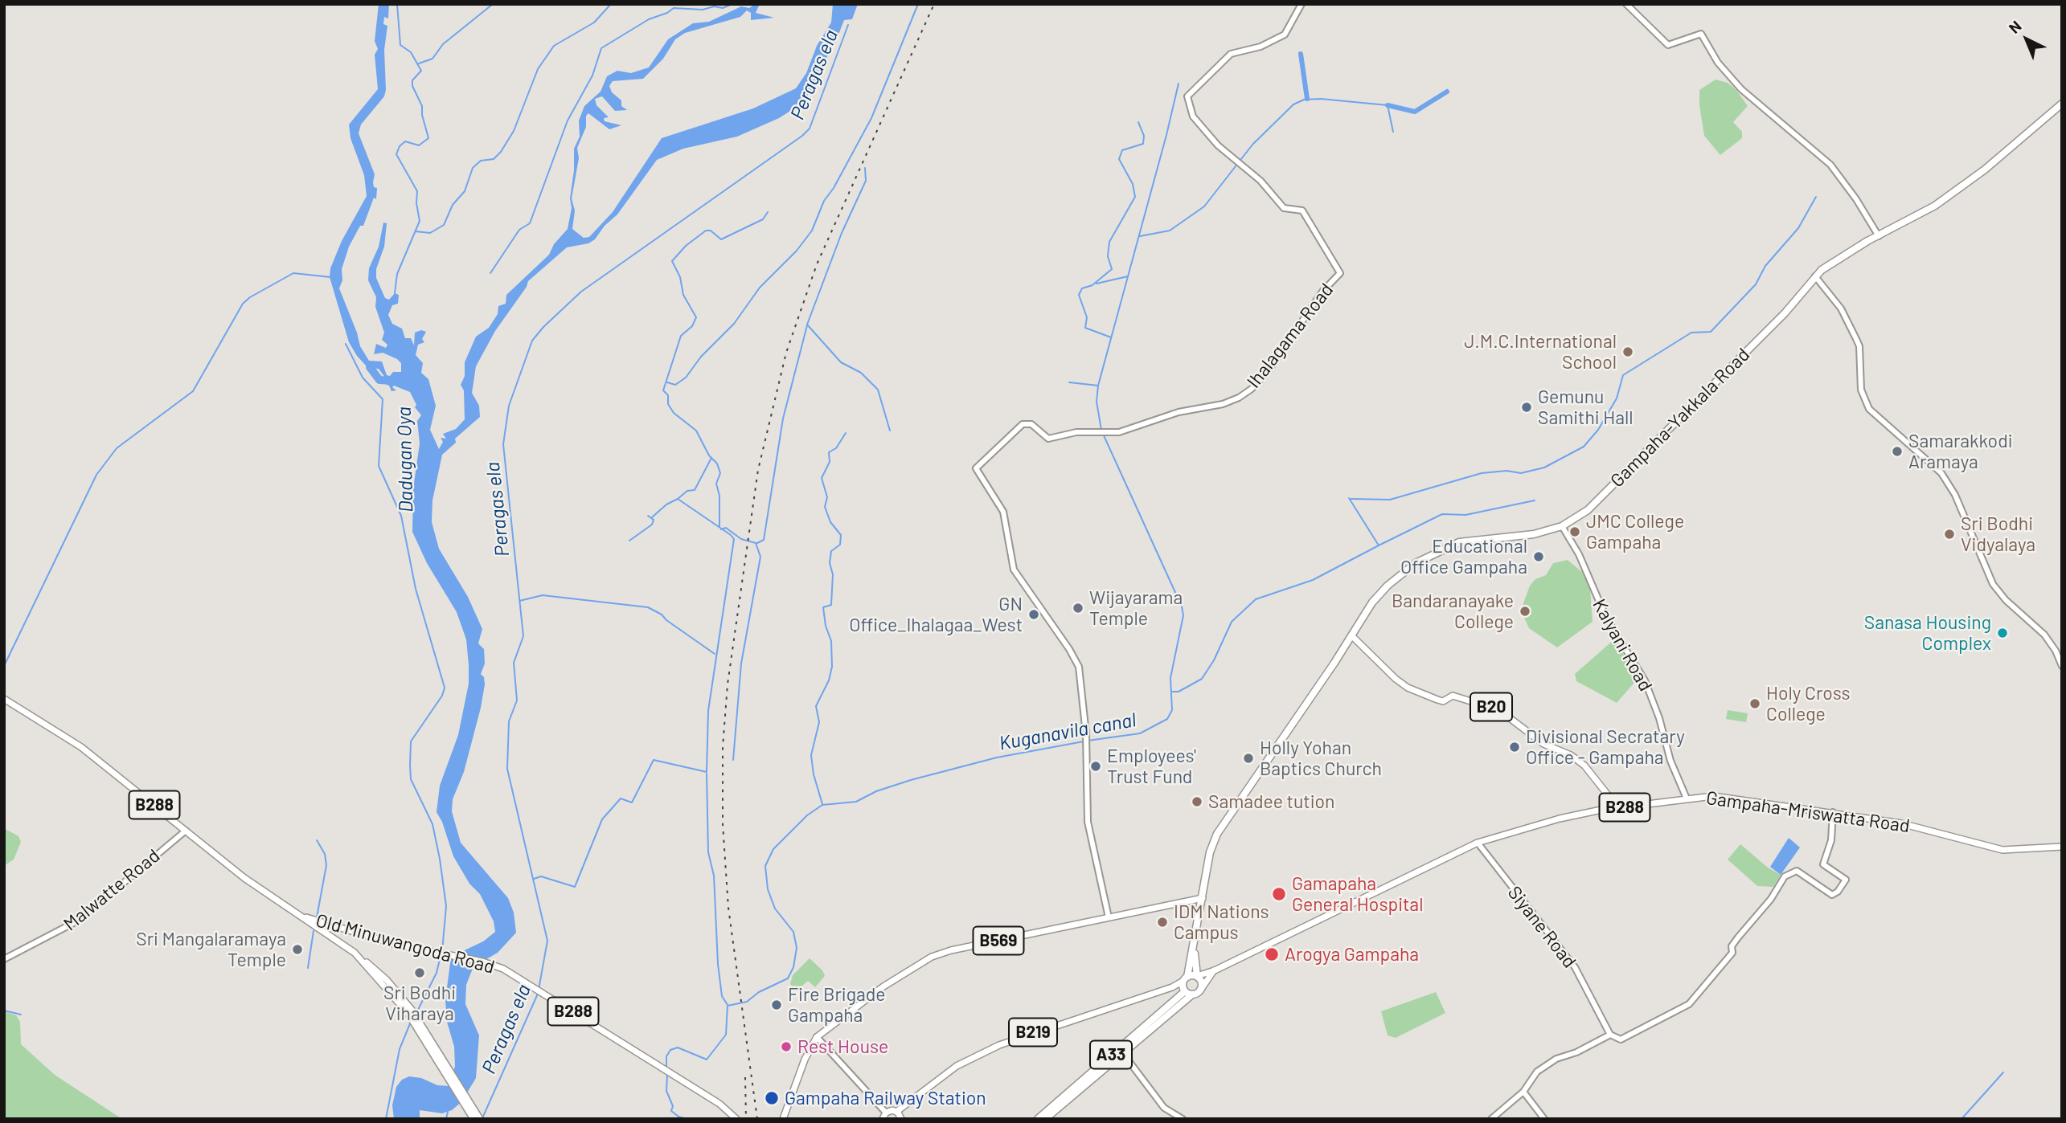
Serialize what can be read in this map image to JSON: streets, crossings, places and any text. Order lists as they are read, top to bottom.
{
  "streets": {
    "highway": ["Gampaha-Yakkala Road", "A33"],
    "main road": [
      "B20",
      "B288",
      "Gampaha-Mriswatta Road",
      "B569",
      "Old Minuwangoda Road",
      "B219"
    ],
    "street": [
      "Ihalagama Road",
      "Kalyani Road",
      "Malwatte Road",
      "Siyane Road"
    ]
  },
  "crossings": [
    ["Ihalagama Road", "B569"],
    ["Gampaha-Yakkala Road", "Kalyani Road"],
    ["Gampaha-Yakkala Road", "B20"],
    ["Gampaha-Yakkala Road", "Gampaha-Mriswatta Road"],
    ["Gampaha-Yakkala Road", "B569"],
    ["Gampaha-Yakkala Road", "B219"],
    ["Gampaha-Yakkala Road", "A33"],
    ["Kalyani Road", "Gampaha-Mriswatta Road"],
    ["B20", "Gampaha-Mriswatta Road"],
    ["B288", "Malwatte Road"],
    ["B288", "Old Minuwangoda Road"],
    ["Gampaha-Mriswatta Road", "Siyane Road"],
    ["Gampaha-Mriswatta Road", "B219"],
    ["Gampaha-Mriswatta Road", "A33"],
    ["B219", "A33"]
  ],
  "water": ["Peragas ela", "Dadugan Oya", "Kuganavila canal"],
  "places": [
    "J.M.C.International School",
    "Gemunu Samithi Hall",
    "Samarakkodi Aramaya",
    "JMC College Gampaha",
    "Sri Bodhi Vidyalaya",
    "Educational Office Gampaha",
    "Wijayarama Temple",
    "Bandaranayake College",
    "GN Office_Ihalagaa_West",
    "Sanasa Housing Complex",
    "Holy Cross College",
    "Divisional Secratary Office - Gampaha",
    "Holly Yohan Baptics Church",
    "Employees' Trust Fund",
    "Samadee tution",
    "Gamapaha General Hospital",
    "IDM Nations Campus",
    "Sri Mangalaramaya Temple",
    "Arogya Gampaha",
    "Sri Bodhi Viharaya",
    "Fire Brigade Gampaha",
    "Rest House",
    "Gampaha Railway Station"
  ],
  "north": "top left"
}
